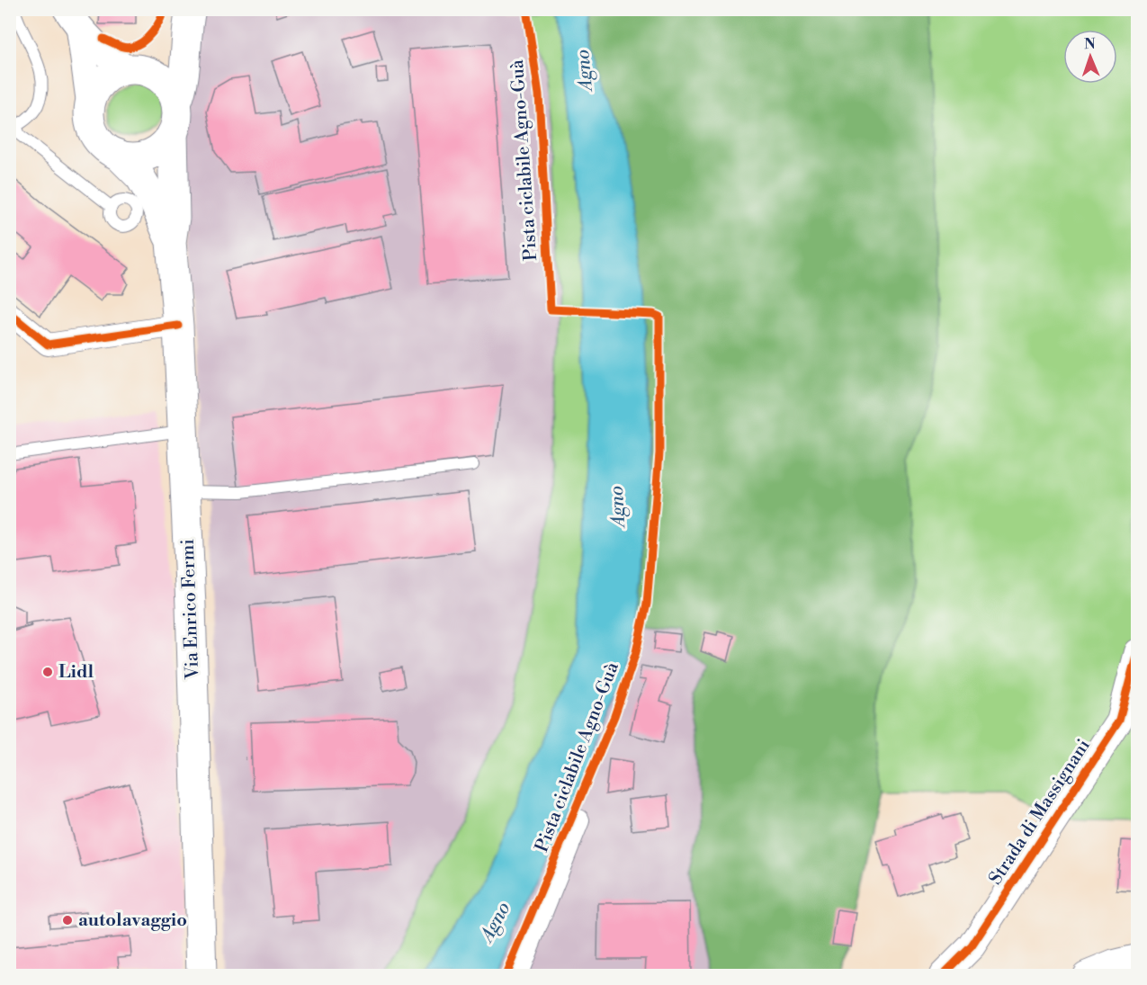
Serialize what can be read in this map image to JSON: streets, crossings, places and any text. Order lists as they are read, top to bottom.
{
  "streets": {
    "main road": ["Via Enrico Fermi"],
    "street": ["Strada di Massignani"],
    "cycle path": ["Pista ciclabile Agno-Guà"]
  },
  "water": ["Agno"],
  "places": ["Lidl", "autolavaggio"],
  "north": "top"
}
